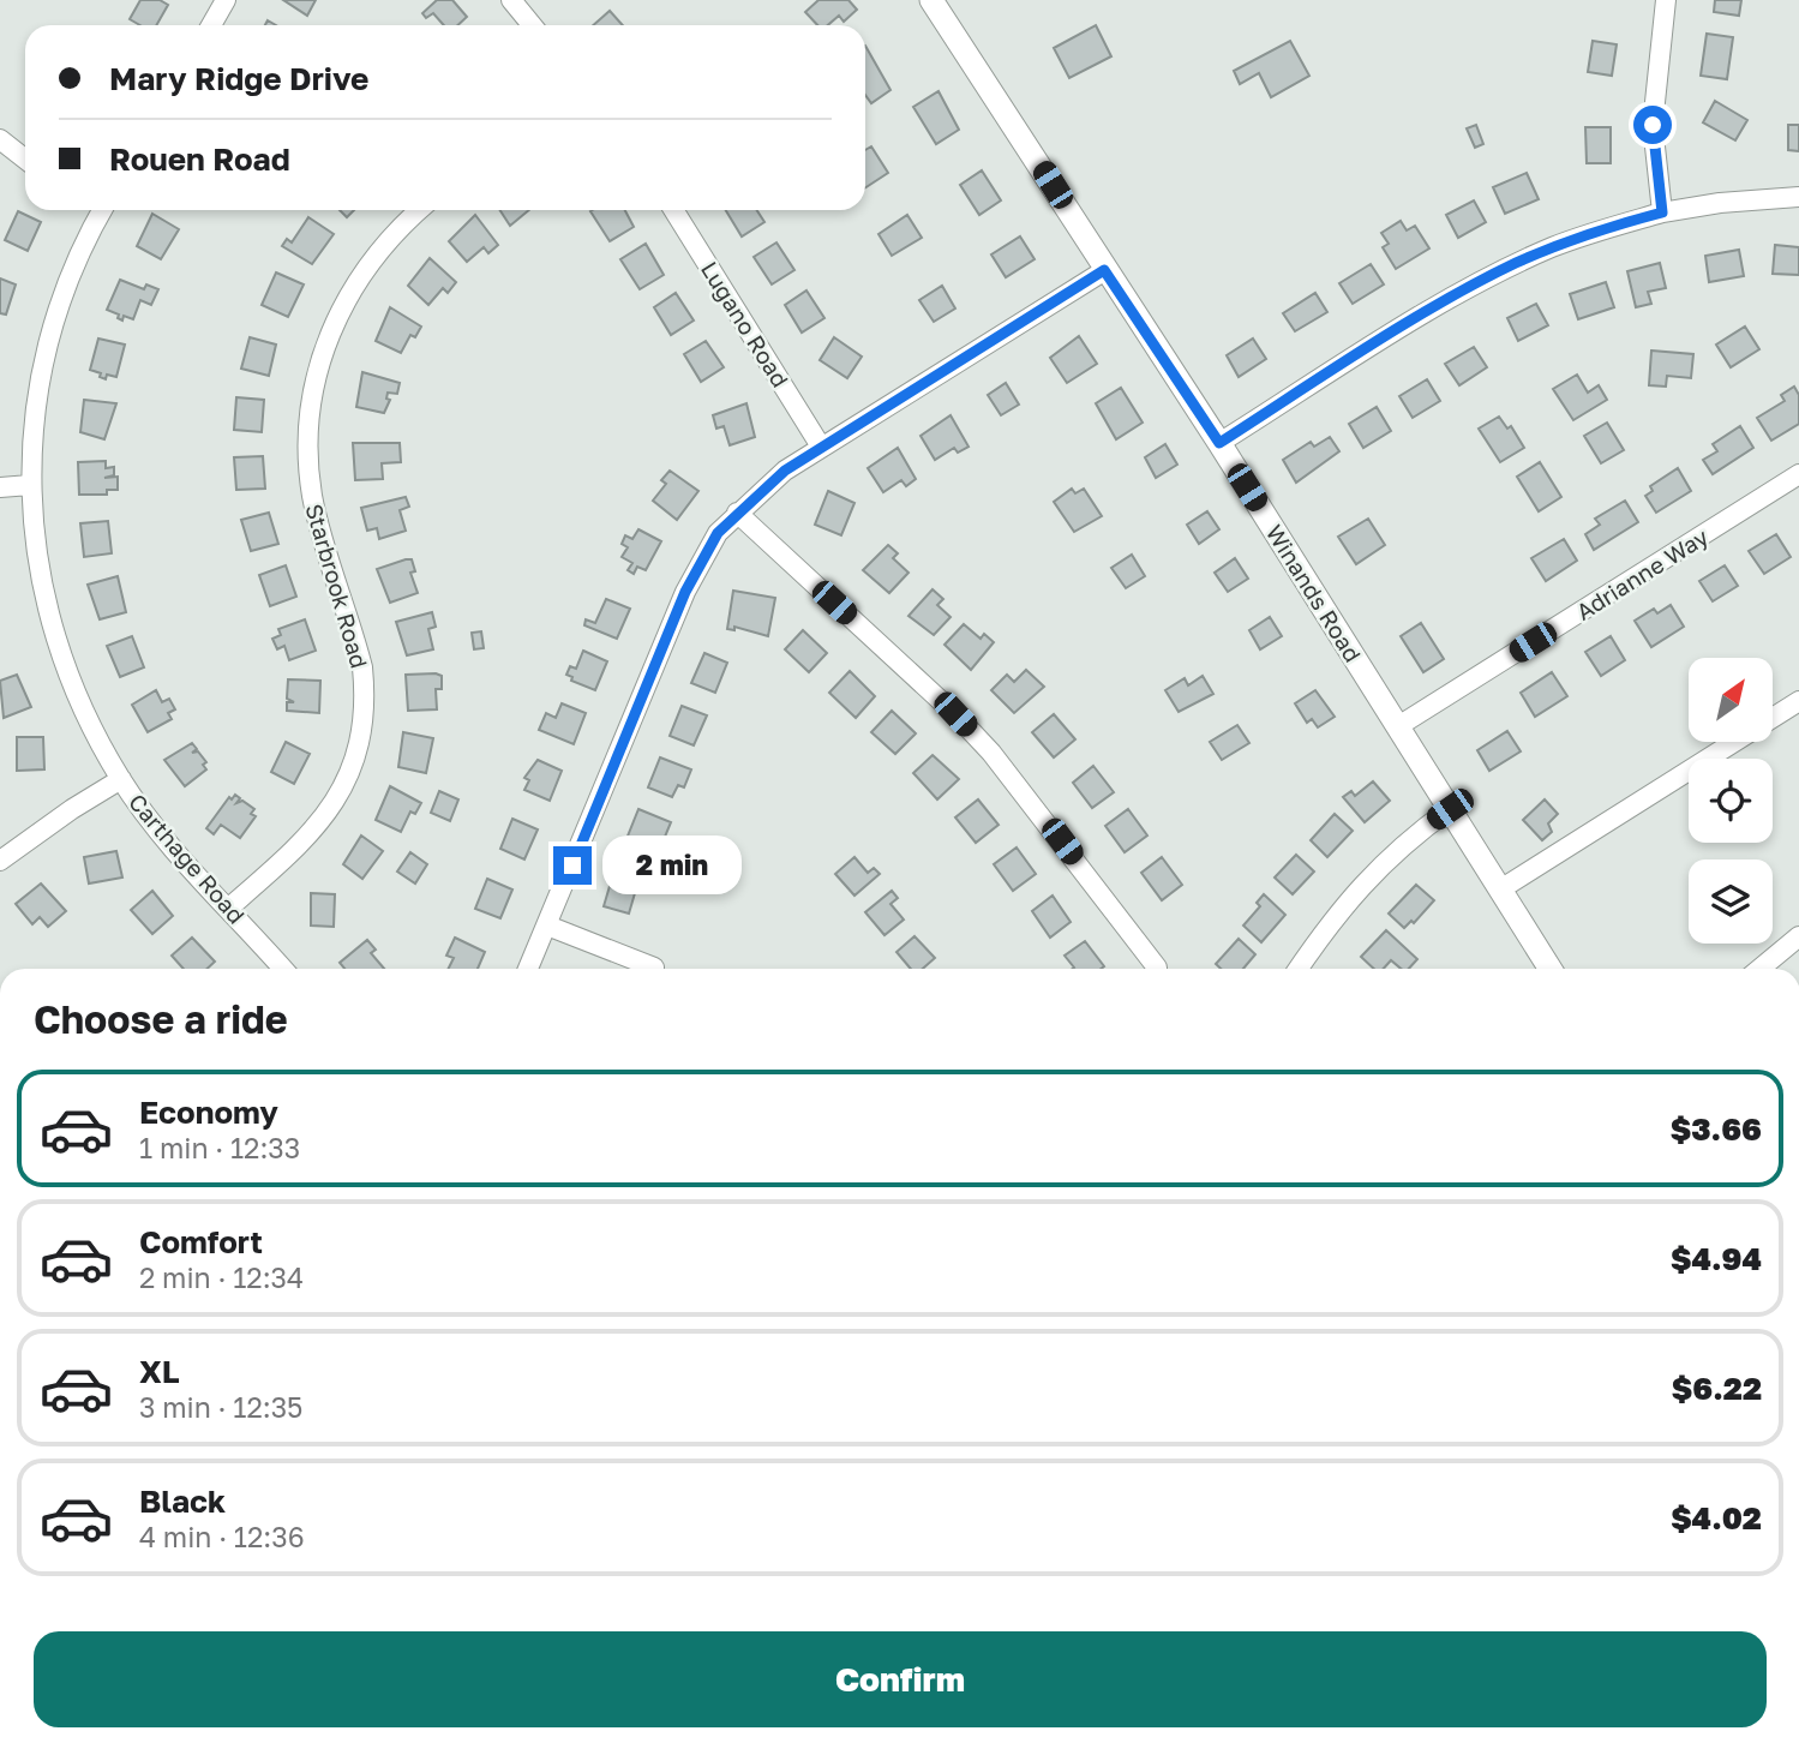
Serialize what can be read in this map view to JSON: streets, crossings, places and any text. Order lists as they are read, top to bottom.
{
  "streets": {
    "street": [
      "Lugano Road",
      "Adrianne Way",
      "Starbrook Road",
      "Winands Road",
      "Carthage Road"
    ]
  },
  "crossings": [
    ["Adrianne Way", "Winands Road"],
    ["Starbrook Road", "Carthage Road"]
  ],
  "north": "top right",
  "page": {
    "banner": ["Mary Ridge Drive", "Rouen Road"],
    "bubble": "2 min",
    "heading": "Choose a ride",
    "list": [
      {
        "name": "Economy",
        "note": "1 min · 12:33",
        "value": "$3.66"
      },
      {
        "name": "Comfort",
        "note": "2 min · 12:34",
        "value": "$4.94"
      },
      {
        "name": "XL",
        "note": "3 min · 12:35",
        "value": "$6.22"
      },
      {
        "name": "Black",
        "note": "4 min · 12:36",
        "value": "$4.02"
      }
    ],
    "buttons": "Confirm"
  }
}
